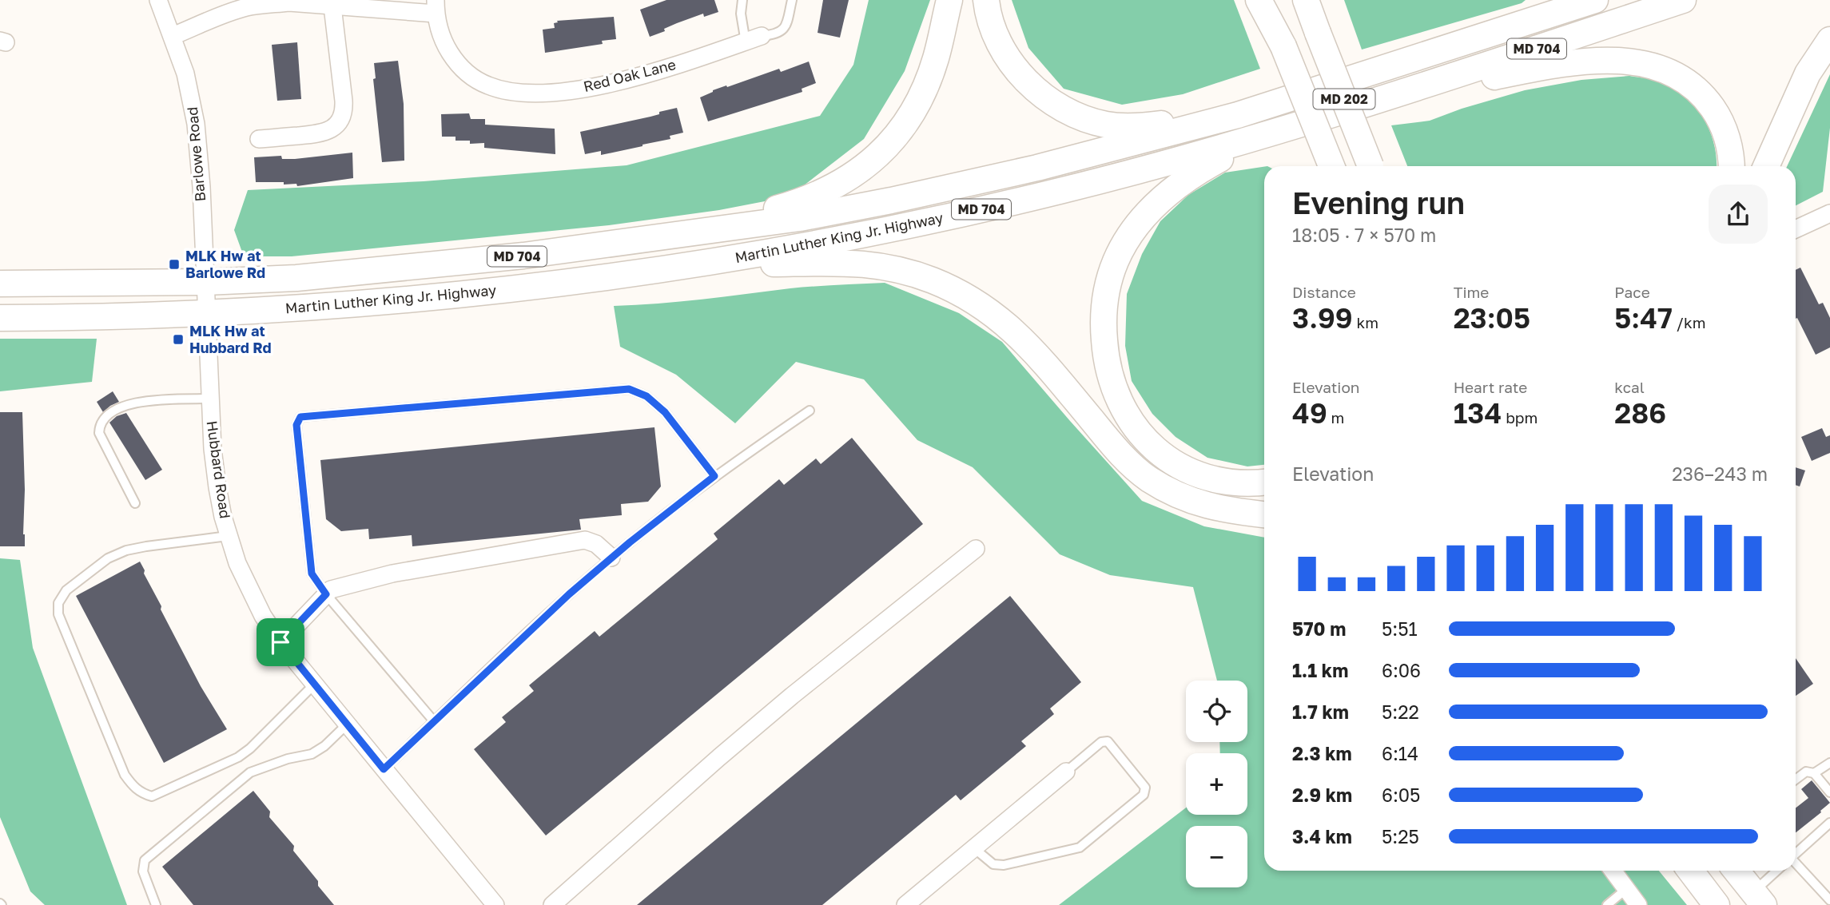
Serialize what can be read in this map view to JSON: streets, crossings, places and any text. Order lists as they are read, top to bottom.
{
  "streets": {
    "main road": ["MD 704", "MD 202", "Martin Luther King Jr. Highway"],
    "street": ["Red Oak Lane", "Barlowe Road", "Hubbard Road"]
  },
  "crossings": [
    ["Barlowe Road", "Martin Luther King Jr. Highway"],
    ["Barlowe Road", "Hubbard Road"],
    ["Martin Luther King Jr. Highway", "Hubbard Road"]
  ],
  "places": {
    "transit": ["MLK Hw at Barlowe Rd", "MLK Hw at Hubbard Rd"]
  },
  "page": {
    "heading": ["Evening run", "18:05 · 7 × 570 m"],
    "stats": [
      ["Distance", "3.99 km"],
      ["Time", "23:05"],
      ["Pace", "5:47 /km"],
      ["Elevation", "49 m"],
      ["Heart rate", "134 bpm"],
      ["kcal", "286"]
    ],
    "chart": ["Elevation", "236–243 m"],
    "list": [
      {
        "name": "570 m",
        "note": "5:51"
      },
      {
        "name": "1.1 km",
        "note": "6:06"
      },
      {
        "name": "1.7 km",
        "note": "5:22"
      },
      {
        "name": "2.3 km",
        "note": "6:14"
      },
      {
        "name": "2.9 km",
        "note": "6:05"
      },
      {
        "name": "3.4 km",
        "note": "5:25"
      }
    ],
    "map_buttons": ["+", "−"]
  }
}
